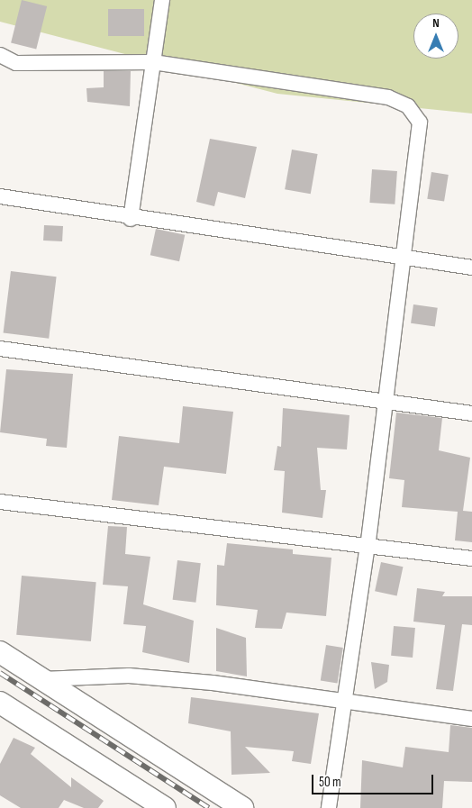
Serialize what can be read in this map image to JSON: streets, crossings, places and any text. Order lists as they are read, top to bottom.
{
  "scale_bar": "50 m",
  "north": "top"
}
